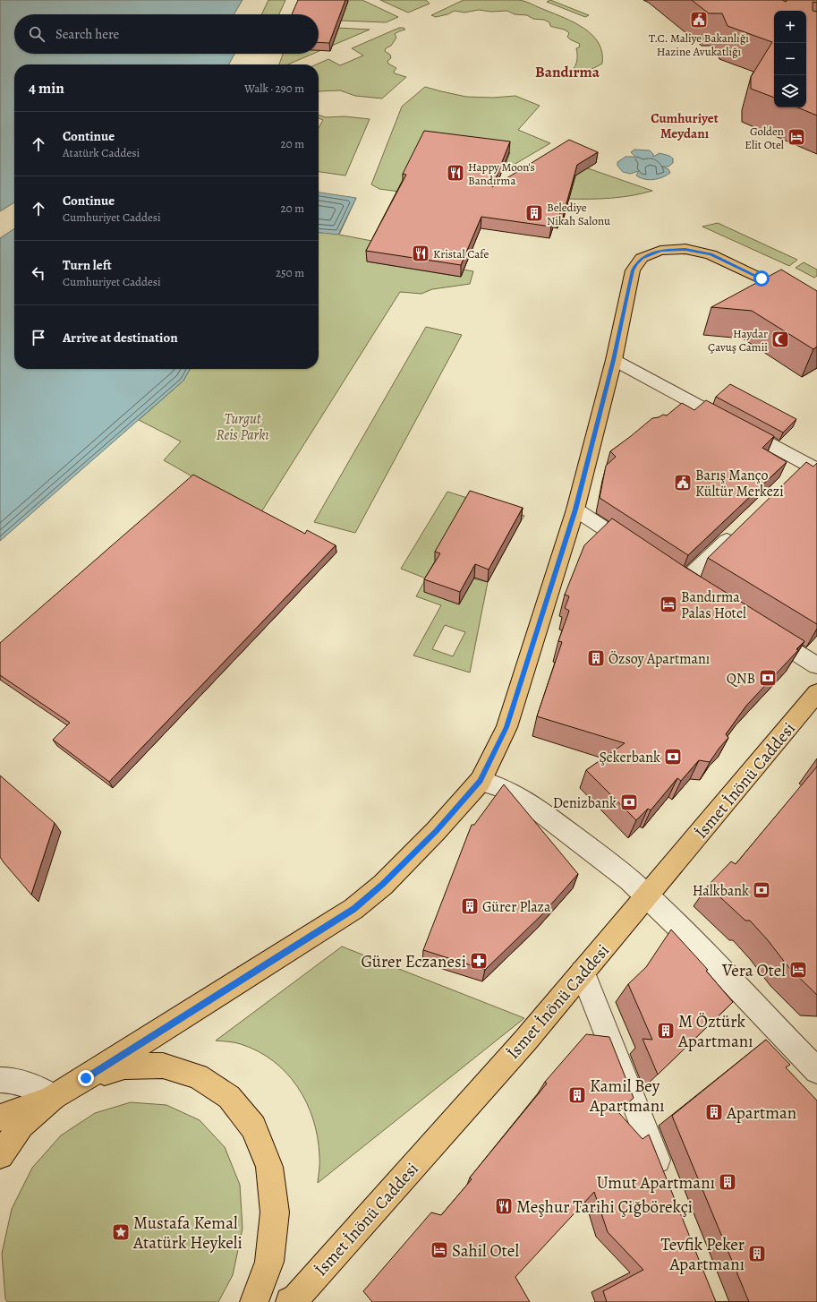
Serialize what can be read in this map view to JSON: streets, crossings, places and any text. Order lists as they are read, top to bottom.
{
  "streets": {
    "main road": ["İsmet İnönü Caddesi"]
  },
  "districts": ["Bandırma", "Cumhuriyet Meydanı"],
  "parks": ["Turgut Reis Parkı"],
  "places": {
    "public building": ["T.C. Maliye Bakanlığı Hazine Avukatlığı", "Barış Manço Kültür Merkezi"],
    "hotel": [
      "Golden Elit Otel",
      "Bandırma Palas Hotel",
      "Vera Otel",
      "Sahil Otel"
    ],
    "restaurant": ["Happy Moon's Bandırma", "Kristal Cafe", "Meşhur Tarihi Çiğbörekçi"],
    "building": [
      "Belediye Nikah Salonu",
      "Özsoy Apartmanı",
      "Gürer Plaza",
      "M Öztürk Apartmanı",
      "Kamil Bey Apartmanı",
      "Apartman",
      "Umut Apartmanı",
      "Tevfik Peker Apartmanı"
    ],
    "mosque": ["Haydar Çavuş Camii"],
    "bank": [
      "QNB",
      "Şekerbank",
      "Denizbank",
      "Halkbank"
    ],
    "pharmacy": ["Gürer Eczanesi"],
    "place": ["Mustafa Kemal Atatürk Heykeli"]
  },
  "page": {
    "map_buttons": ["+", "−"],
    "search": "Search here",
    "heading": ["4 min", "Walk · 290 m"],
    "list": [
      ["Continue", "Atatürk Caddesi", "20 m"],
      ["Continue", "Cumhuriyet Caddesi", "20 m"],
      ["Turn left", "Cumhuriyet Caddesi", "250 m"],
      "Arrive at destination"
    ]
  }
}
